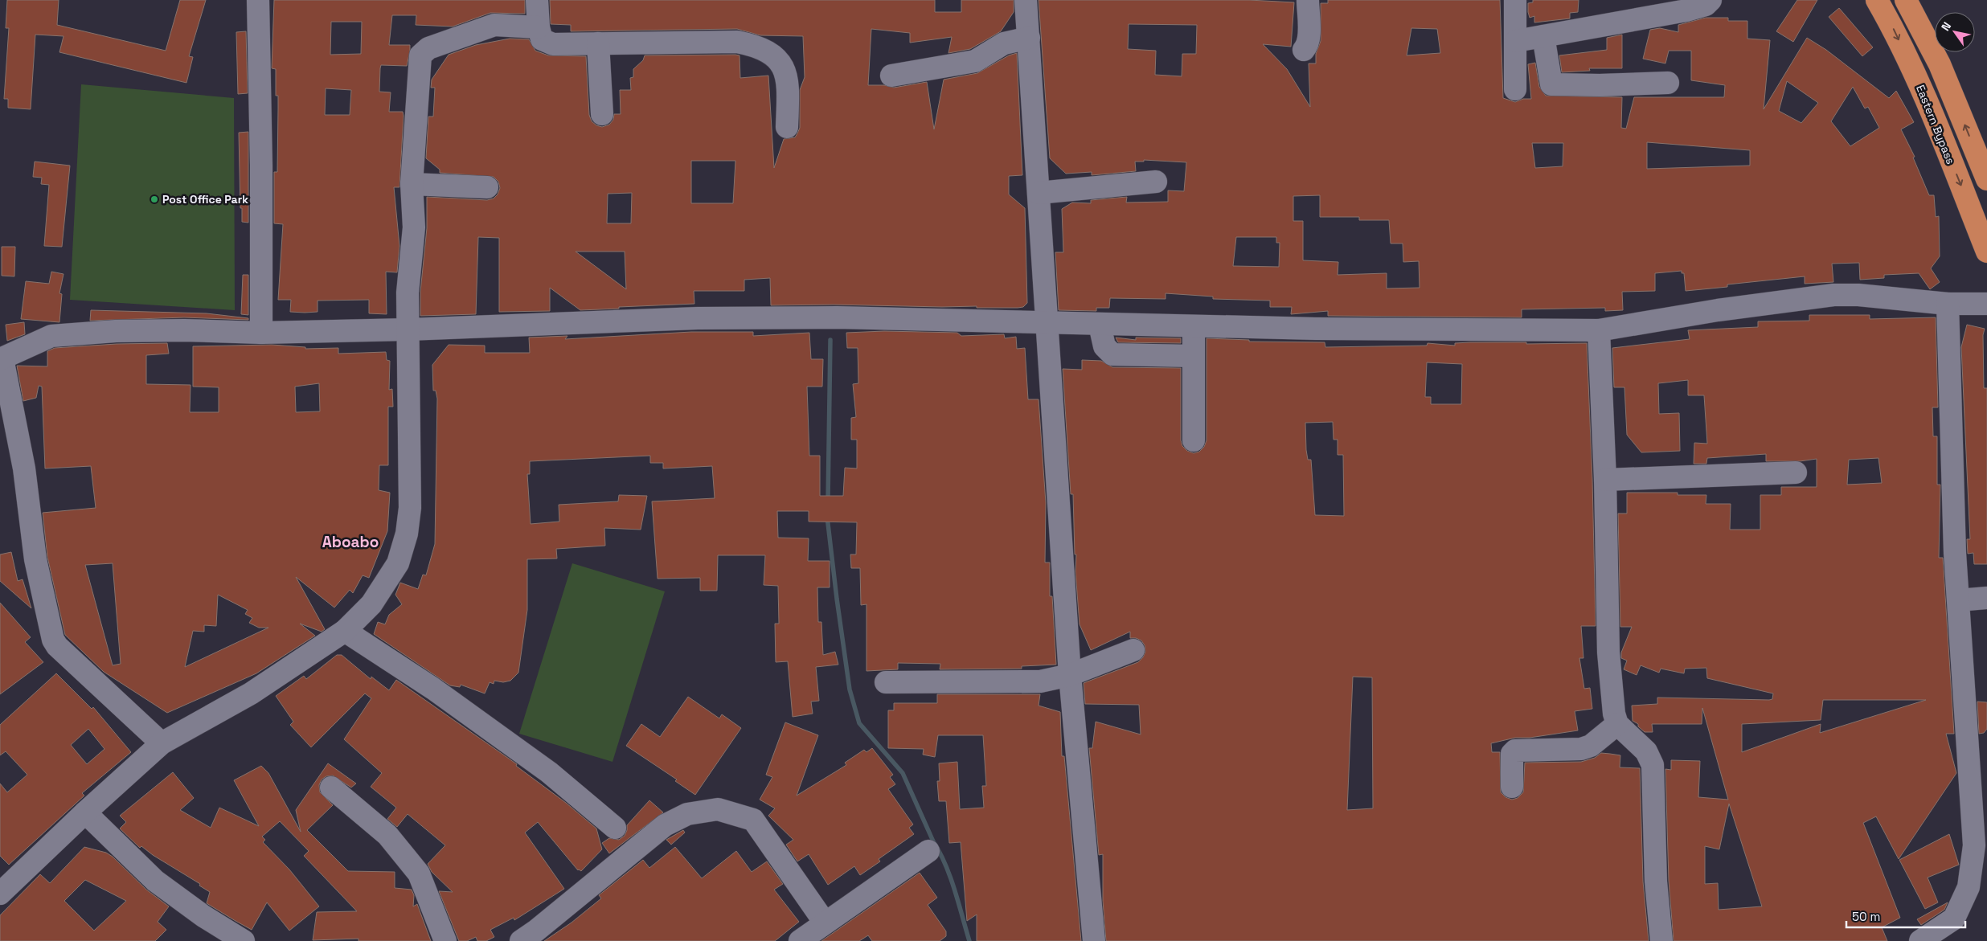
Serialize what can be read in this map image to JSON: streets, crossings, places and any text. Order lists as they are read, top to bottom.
{
  "streets": {
    "highway": ["Eastern Bypass"]
  },
  "districts": ["Aboabo"],
  "places": ["Post Office Park"],
  "scale_bar": "50 m",
  "north": "top left"
}
